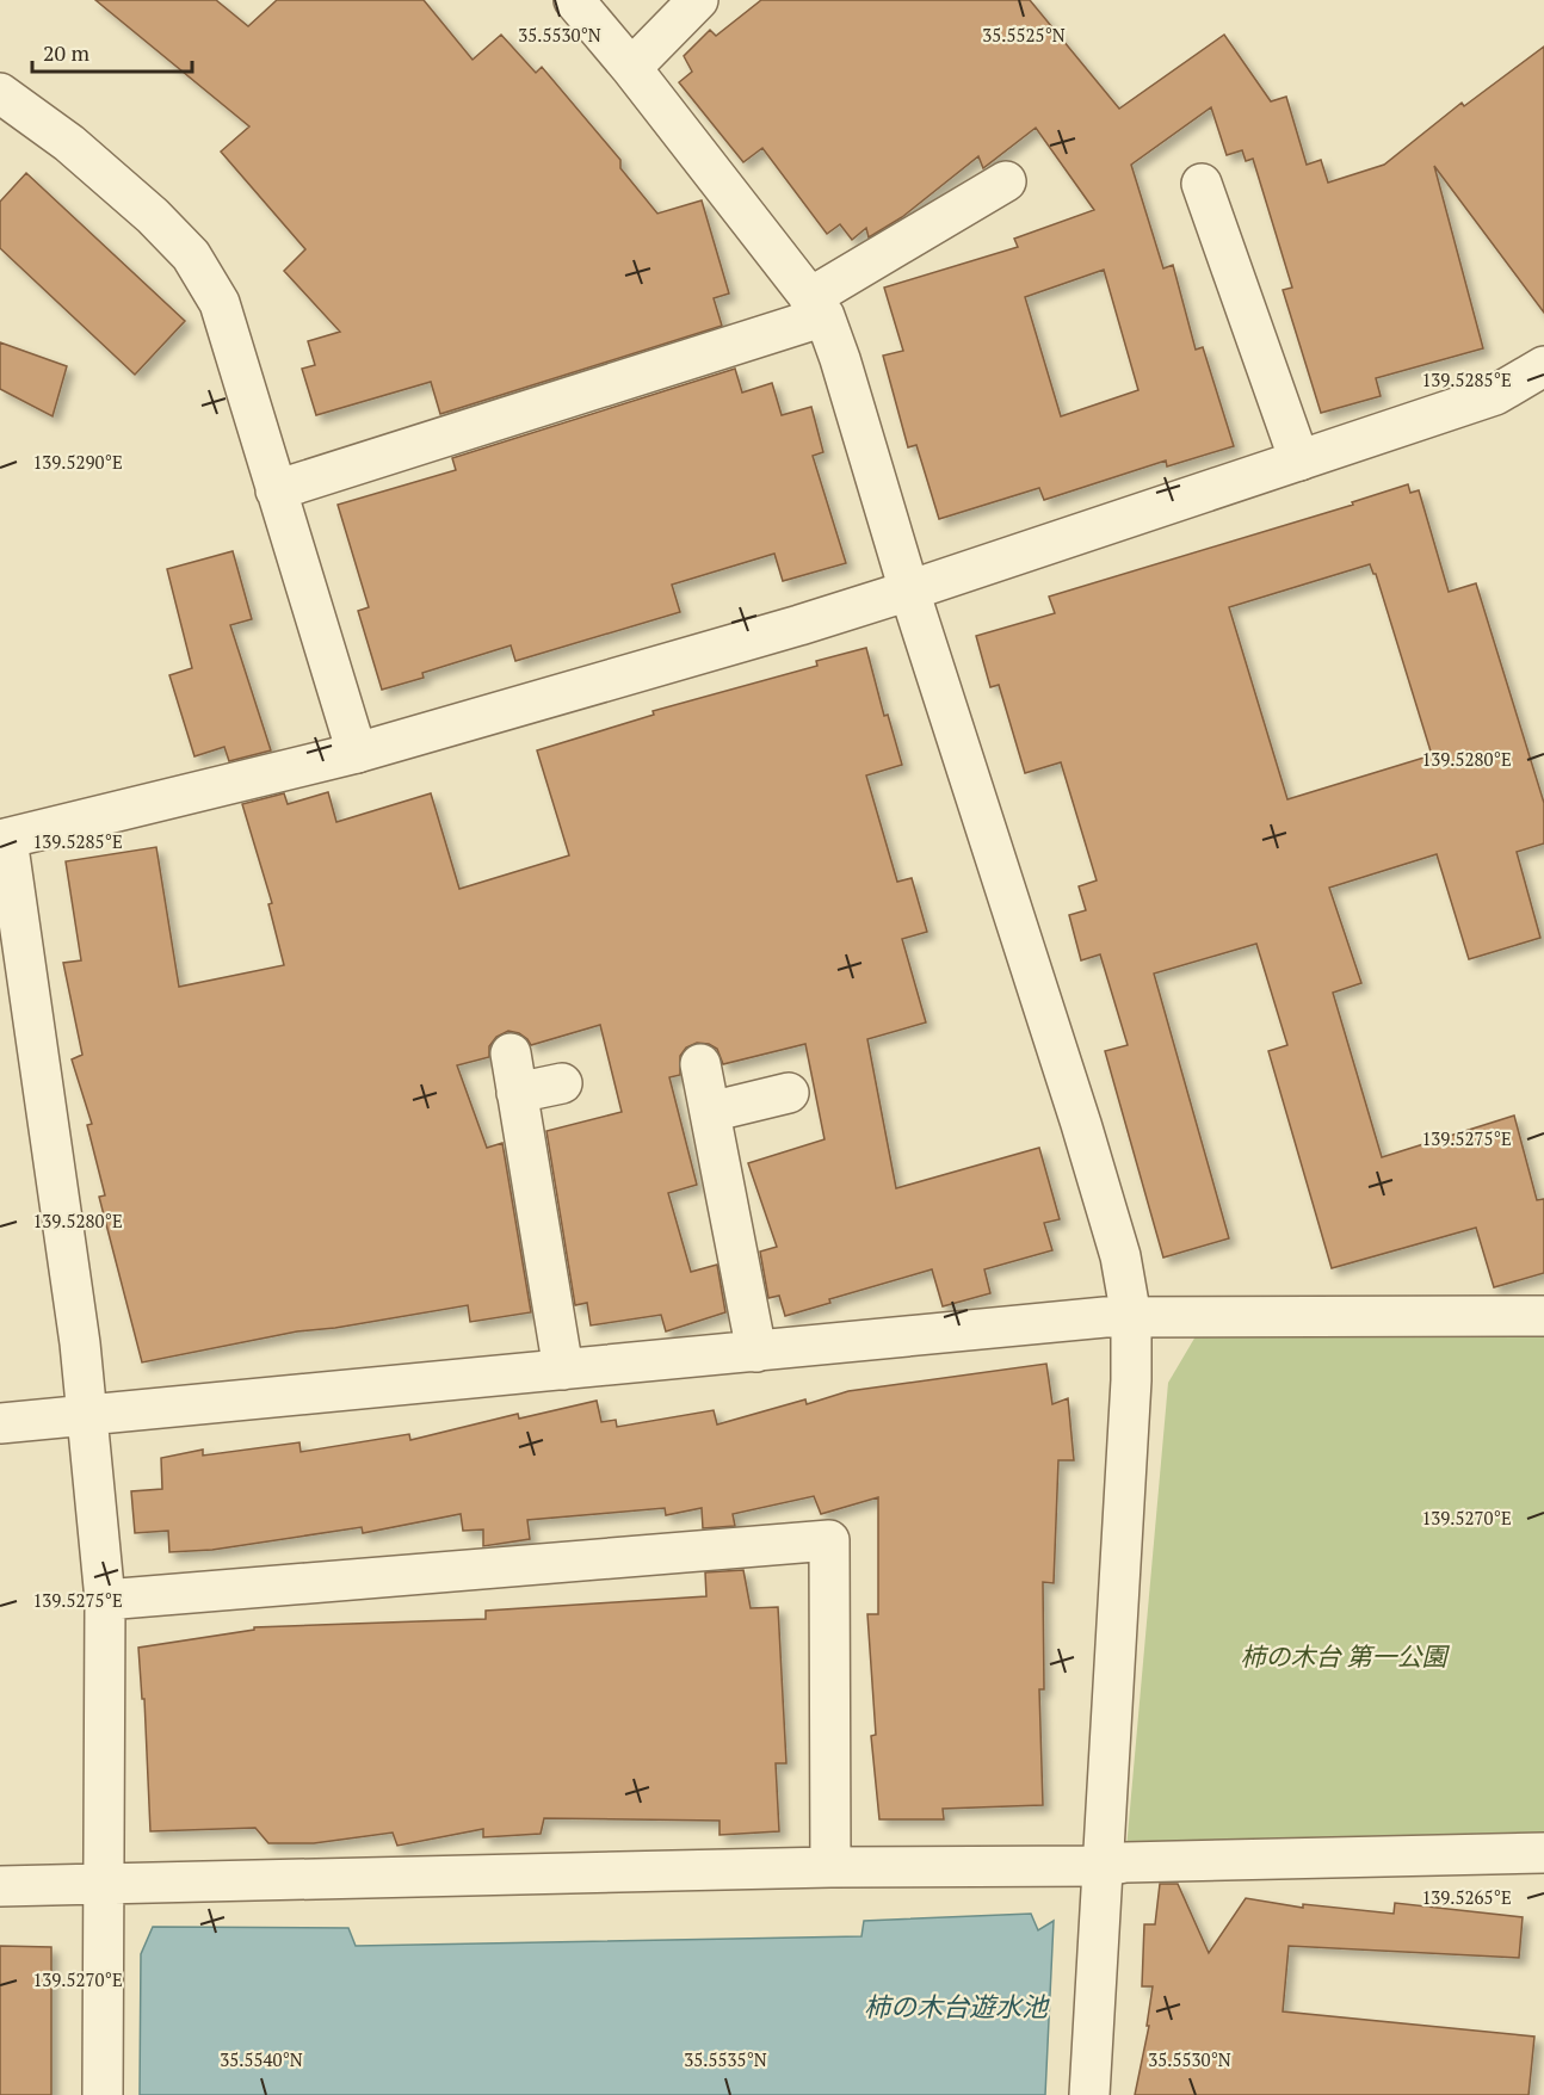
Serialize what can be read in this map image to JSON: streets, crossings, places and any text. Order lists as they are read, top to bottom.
{
  "water": ["柿の木台遊水池"],
  "parks": ["柿の木台 第一公園"],
  "scale_bar": "20 m",
  "coordinates": [
    "35.5530°N",
    "35.5525°N",
    "139.5285°E",
    "139.5290°E",
    "139.5280°E",
    "139.5275°E",
    "139.5270°E",
    "139.5265°E",
    "35.5540°N",
    "35.5535°N"
  ]
}
